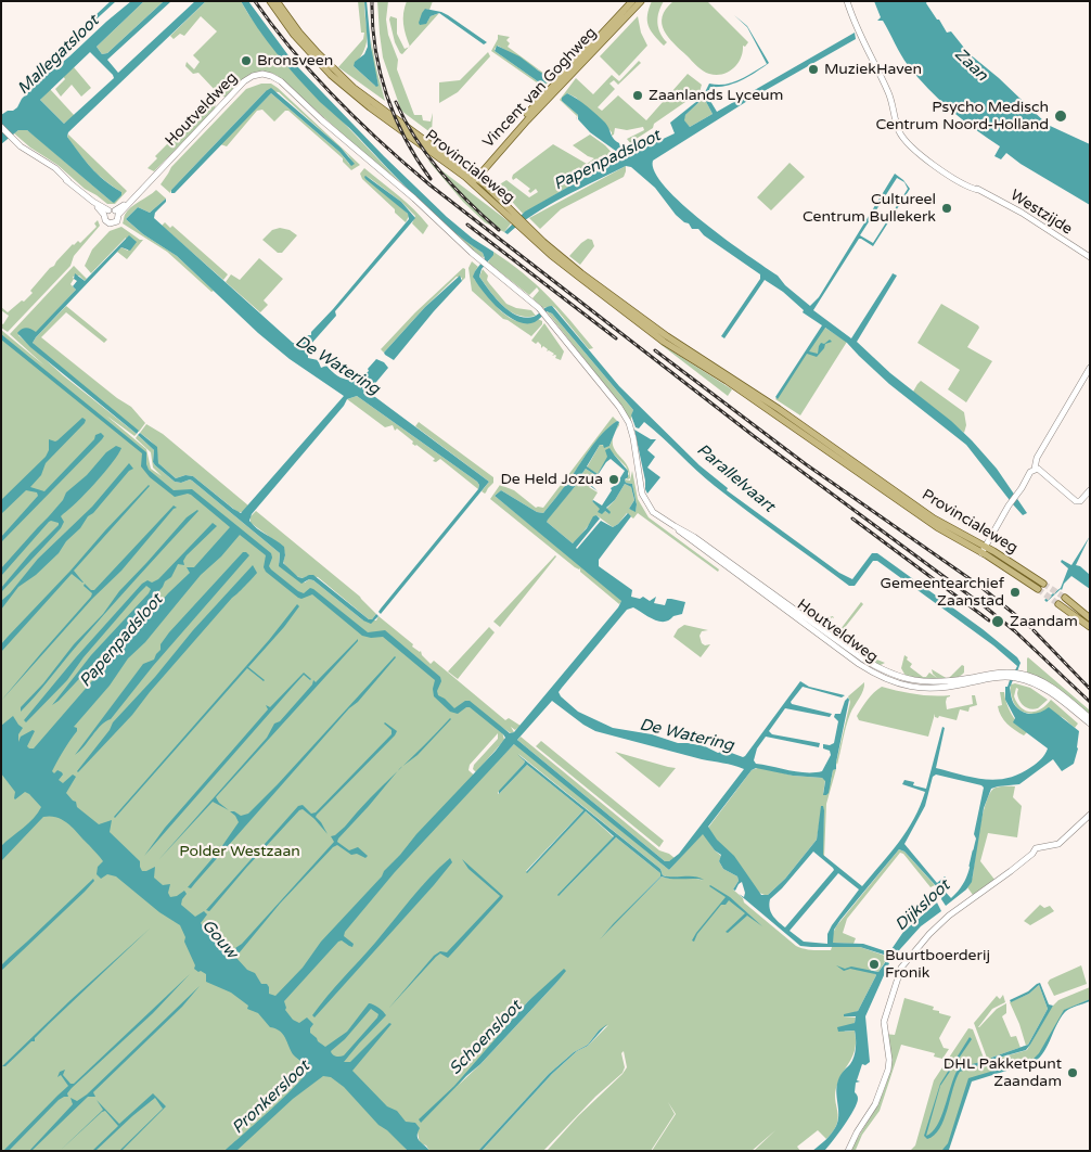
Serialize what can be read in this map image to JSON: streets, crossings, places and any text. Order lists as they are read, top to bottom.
{
  "streets": {
    "main road": ["Vincent van Goghweg", "Provincialeweg"],
    "street": ["Houtveldweg", "Westzijde"]
  },
  "crossings": [
    ["Vincent van Goghweg", "Provincialeweg"]
  ],
  "water": [
    "Mallegatsloot",
    "Zaan",
    "Papenpadsloot",
    "De Watering",
    "Parallelvaart",
    "Dijksloot",
    "Gouw",
    "Schoensloot",
    "Pronkersloot"
  ],
  "parks": ["Polder Westzaan"],
  "places": [
    "Bronsveen",
    "MuziekHaven",
    "Zaanlands Lyceum",
    "Psycho Medisch Centrum Noord-Holland",
    "Cultureel Centrum Bullekerk",
    "De Held Jozua",
    "Gemeentearchief Zaanstad",
    "Zaandam",
    "Buurtboerderij Fronik",
    "DHL Pakketpunt Zaandam"
  ]
}
